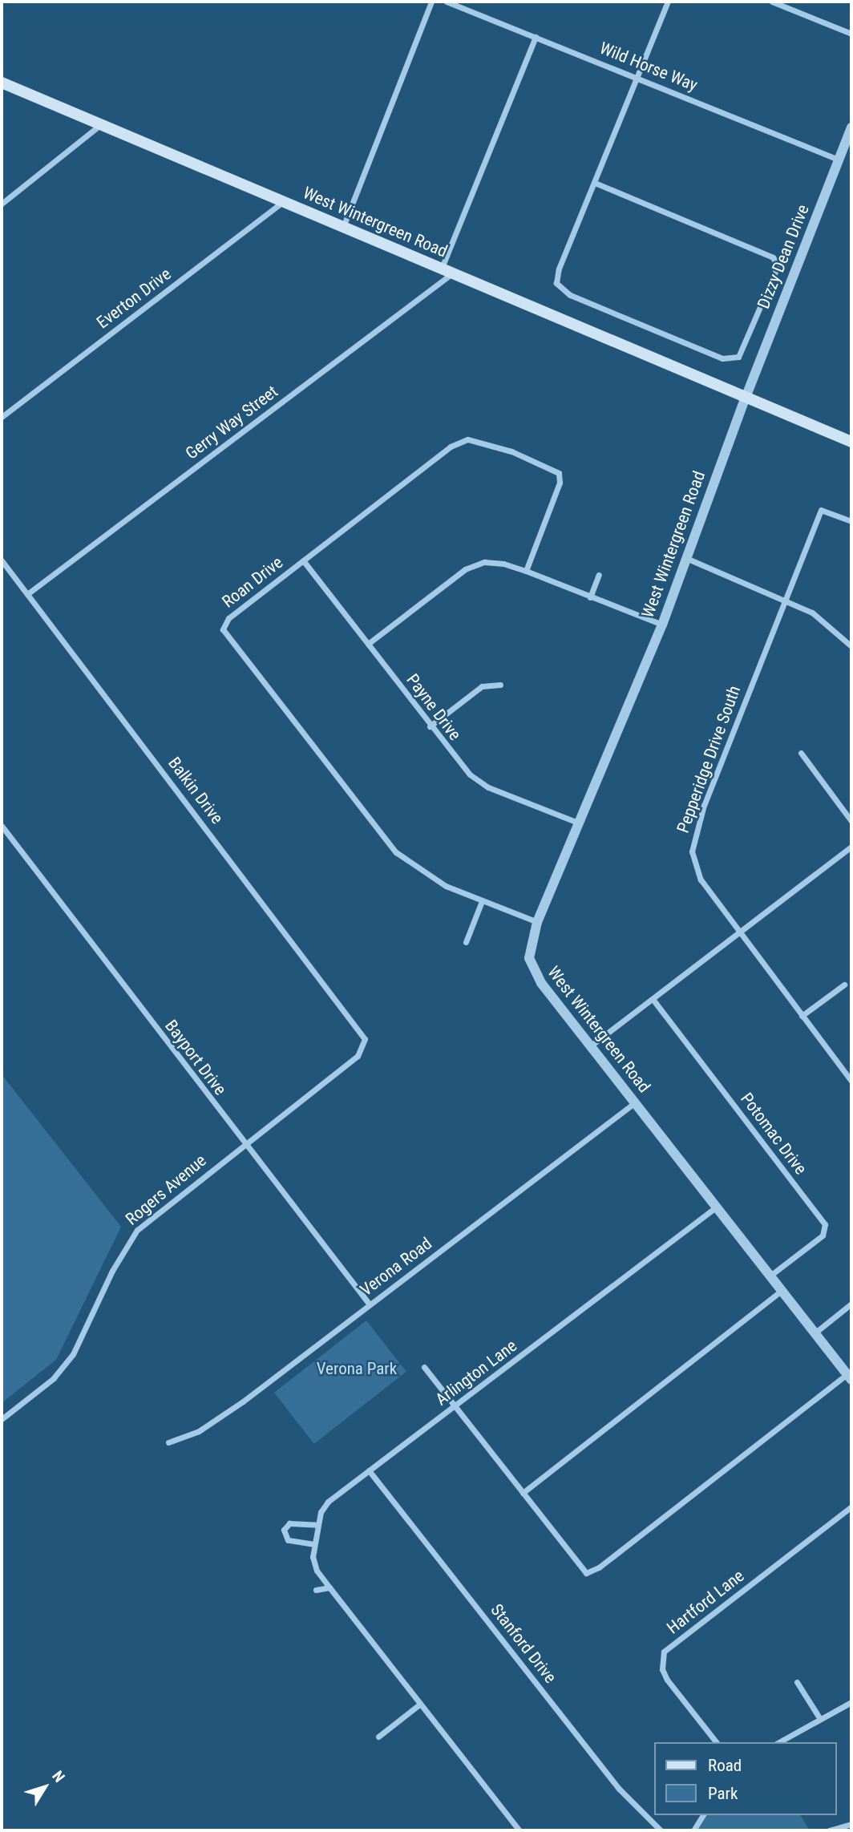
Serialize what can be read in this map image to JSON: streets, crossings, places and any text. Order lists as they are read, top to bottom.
{
  "streets": {
    "main road": ["West Wintergreen Road"],
    "street": [
      "Wild Horse Way",
      "Dizzy Dean Drive",
      "Everton Drive",
      "Gerry Way Street",
      "Roan Drive",
      "Payne Drive",
      "Pepperidge Drive South",
      "Balkin Drive",
      "Bayport Drive",
      "Potomac Drive",
      "Rogers Avenue",
      "Verona Road",
      "Arlington Lane",
      "Hartford Lane",
      "Stanford Drive"
    ]
  },
  "crossings": [
    ["Wild Horse Way", "Dizzy Dean Drive"],
    ["West Wintergreen Road", "Dizzy Dean Drive"],
    ["West Wintergreen Road", "Everton Drive"],
    ["West Wintergreen Road", "Gerry Way Street"],
    ["West Wintergreen Road", "Roan Drive"],
    ["West Wintergreen Road", "Payne Drive"],
    ["West Wintergreen Road", "Potomac Drive"],
    ["West Wintergreen Road", "Verona Road"],
    ["West Wintergreen Road", "Arlington Lane"],
    ["Gerry Way Street", "Balkin Drive"],
    ["Roan Drive", "Payne Drive"],
    ["Balkin Drive", "Rogers Avenue"],
    ["Bayport Drive", "Rogers Avenue"],
    ["Bayport Drive", "Verona Road"],
    ["Arlington Lane", "Stanford Drive"]
  ],
  "parks": ["Verona Park"],
  "legend": ["Road", "Park"],
  "north": "top right"
}
